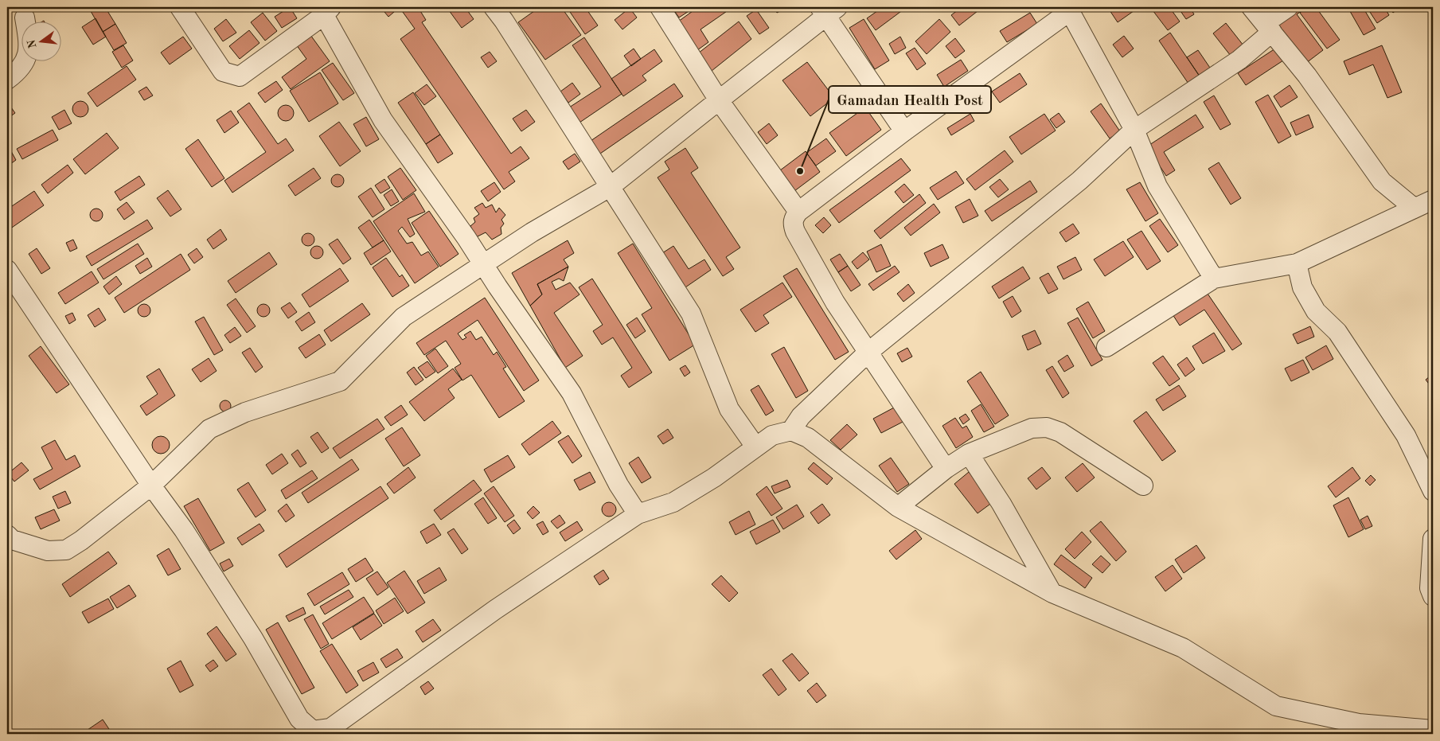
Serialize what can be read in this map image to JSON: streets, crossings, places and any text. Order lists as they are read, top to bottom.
{
  "places": ["Gamadan Health Post"],
  "north": "left"
}
